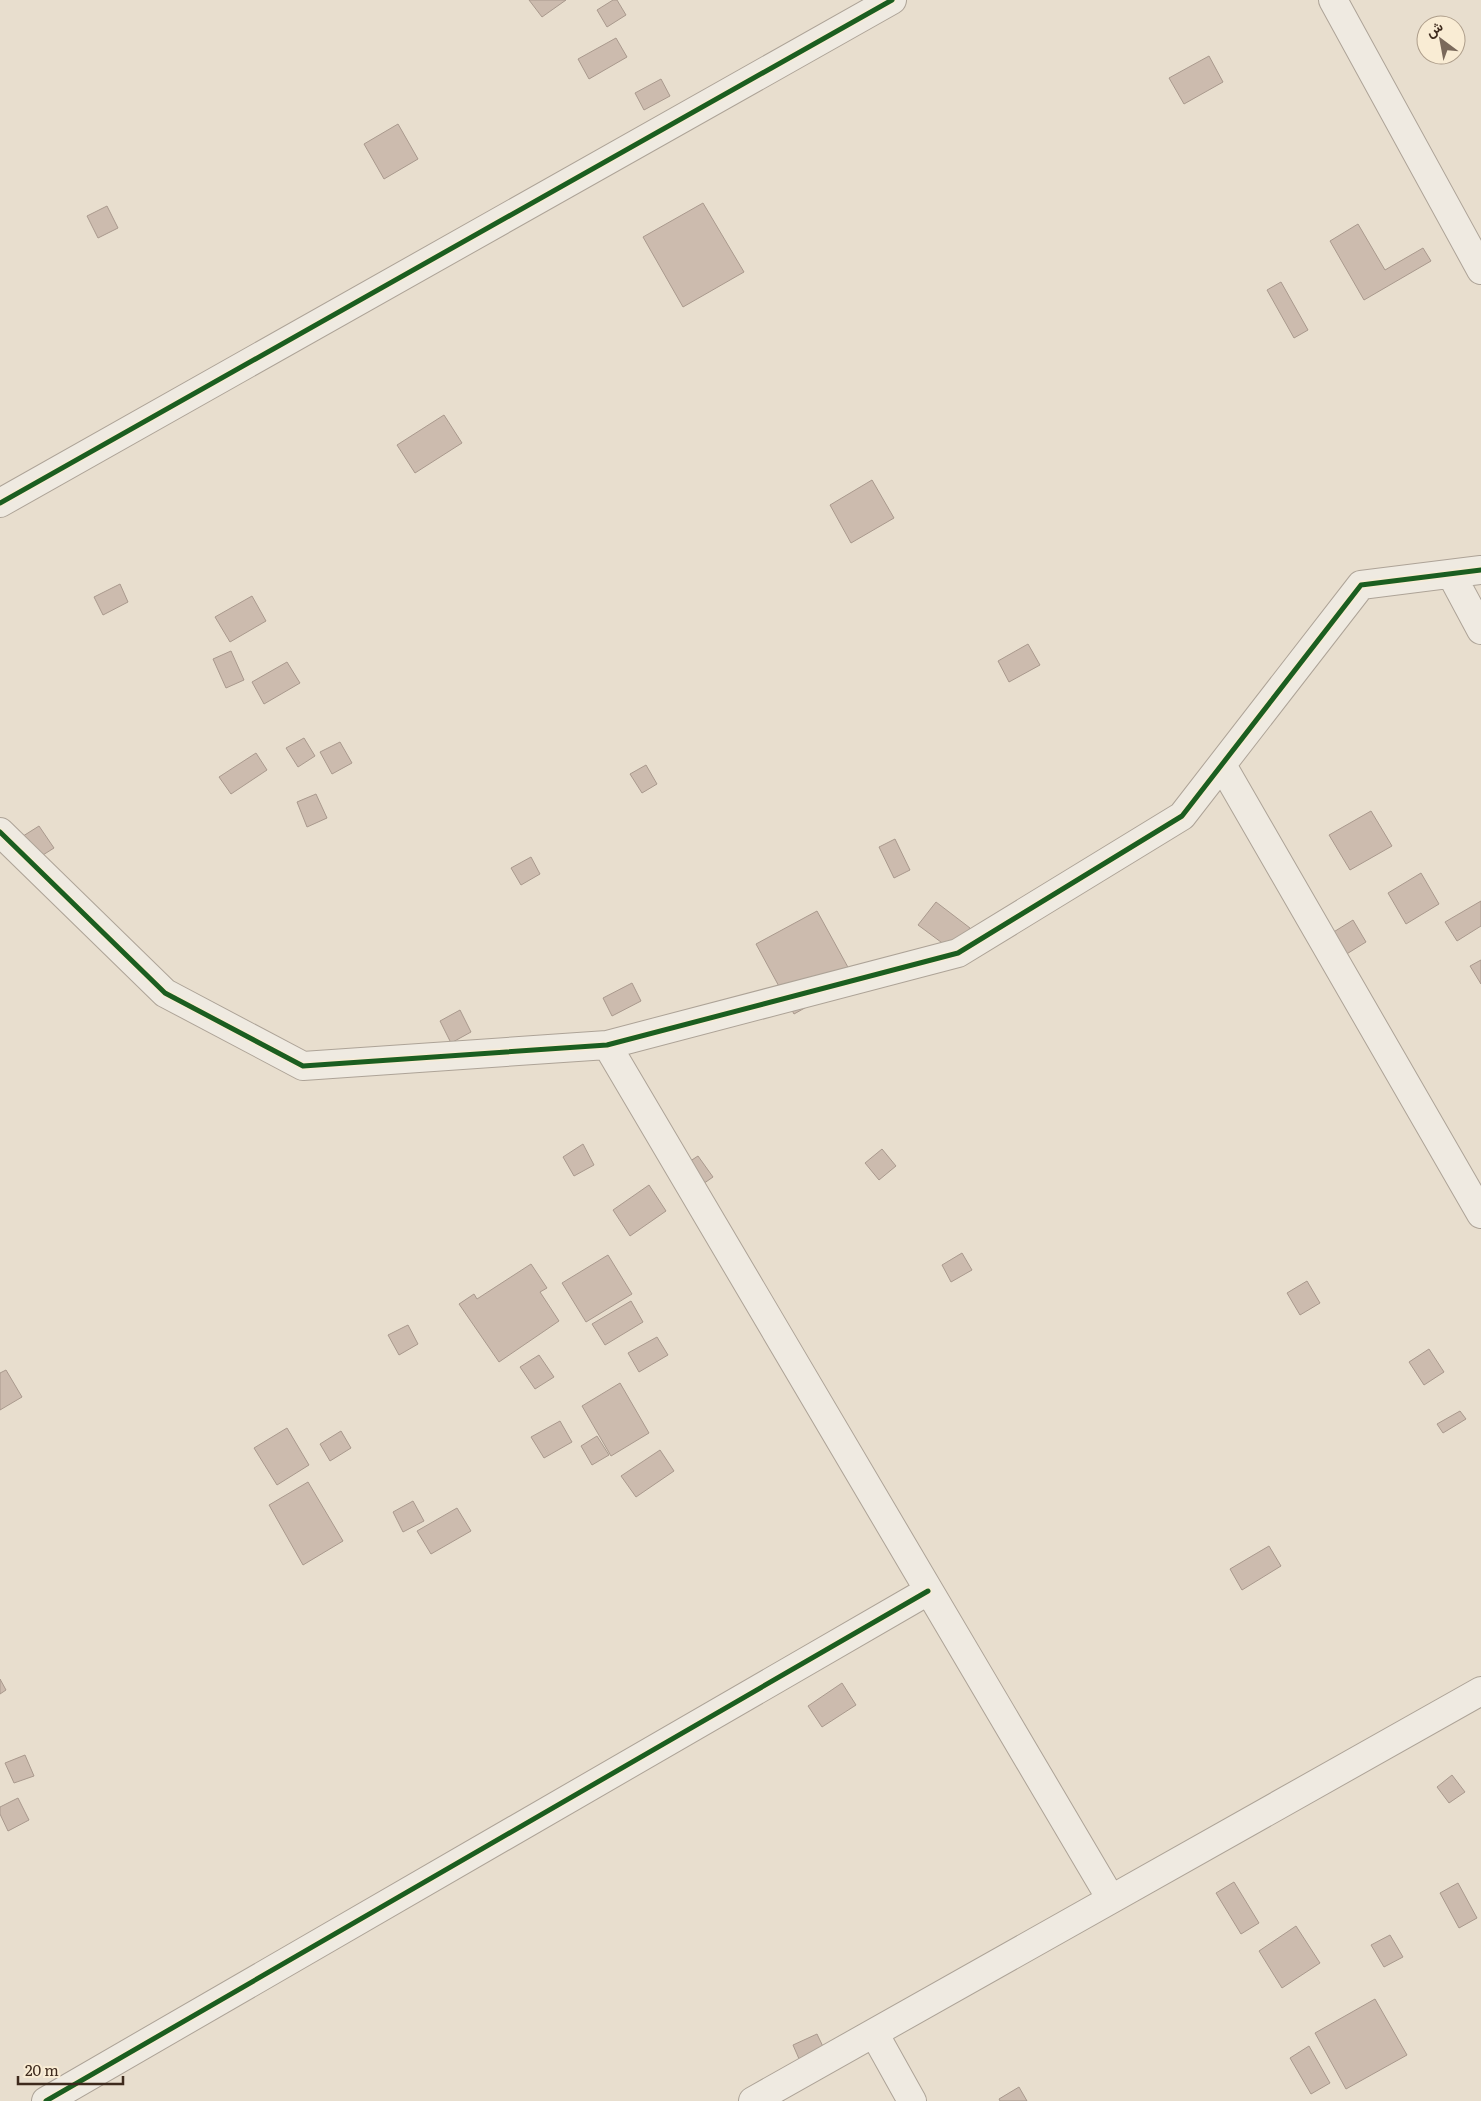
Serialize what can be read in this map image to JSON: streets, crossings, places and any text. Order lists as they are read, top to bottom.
{
  "scale_bar": "20 m",
  "north": "top left"
}
